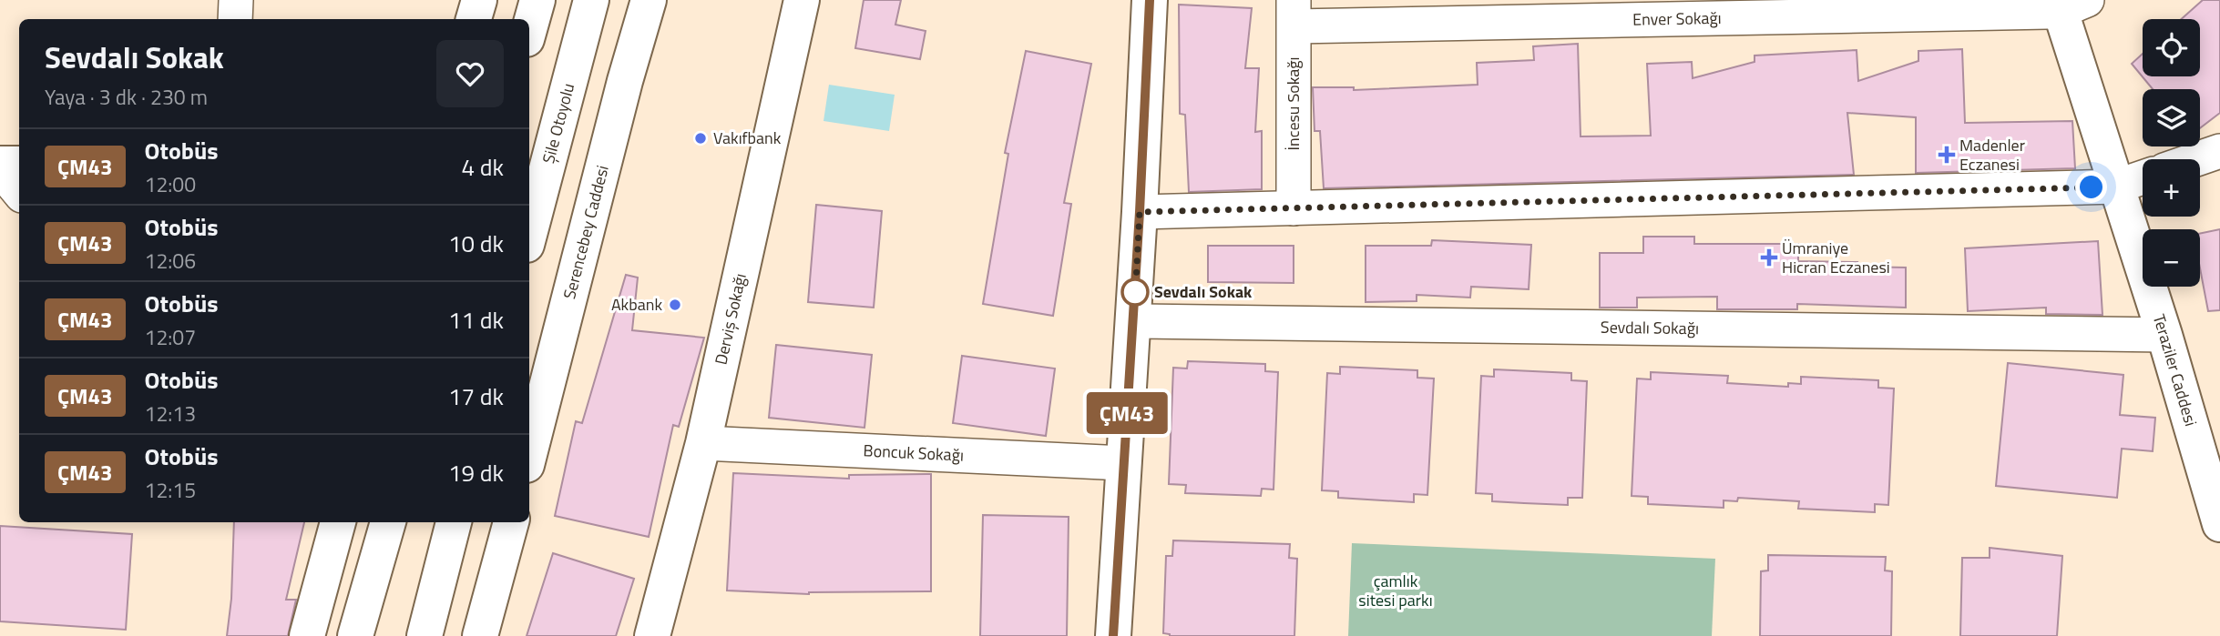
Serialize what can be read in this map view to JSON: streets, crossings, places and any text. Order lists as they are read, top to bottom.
{
  "streets": {
    "main road": [
      "Şile Otoyolu",
      "Serencebey Caddesi",
      "Derviş Sokağı",
      "Teraziler Caddesi"
    ],
    "street": [
      "Enver Sokağı",
      "İncesu Sokağı",
      "Sevdalı Sokağı",
      "Boncuk Sokağı"
    ]
  },
  "crossings": [
    ["Enver Sokağı", "İncesu Sokağı"],
    ["Enver Sokağı", "Teraziler Caddesi"],
    ["Derviş Sokağı", "Boncuk Sokağı"],
    ["Sevdalı Sokağı", "Teraziler Caddesi"]
  ],
  "parks": ["çamlık sitesi parkı"],
  "places": {
    "other": ["Vakıfbank", "Sevdalı Sokak", "Akbank"],
    "health": ["Madenler Eczanesi", "Ümraniye Hicran Eczanesi"]
  },
  "lines": ["bus line ÇM43"],
  "page": {
    "on_map": "ÇM43",
    "map_buttons": ["+", "−"],
    "heading": ["Sevdalı Sokak", "Yaya · 3 dk · 230 m"],
    "list": [
      {
        "mark": "ÇM43",
        "name": "Otobüs",
        "note": "12:00",
        "value": "4 dk"
      },
      {
        "mark": "ÇM43",
        "name": "Otobüs",
        "note": "12:06",
        "value": "10 dk"
      },
      {
        "mark": "ÇM43",
        "name": "Otobüs",
        "note": "12:07",
        "value": "11 dk"
      },
      {
        "mark": "ÇM43",
        "name": "Otobüs",
        "note": "12:13",
        "value": "17 dk"
      },
      {
        "mark": "ÇM43",
        "name": "Otobüs",
        "note": "12:15",
        "value": "19 dk"
      }
    ]
  }
}
